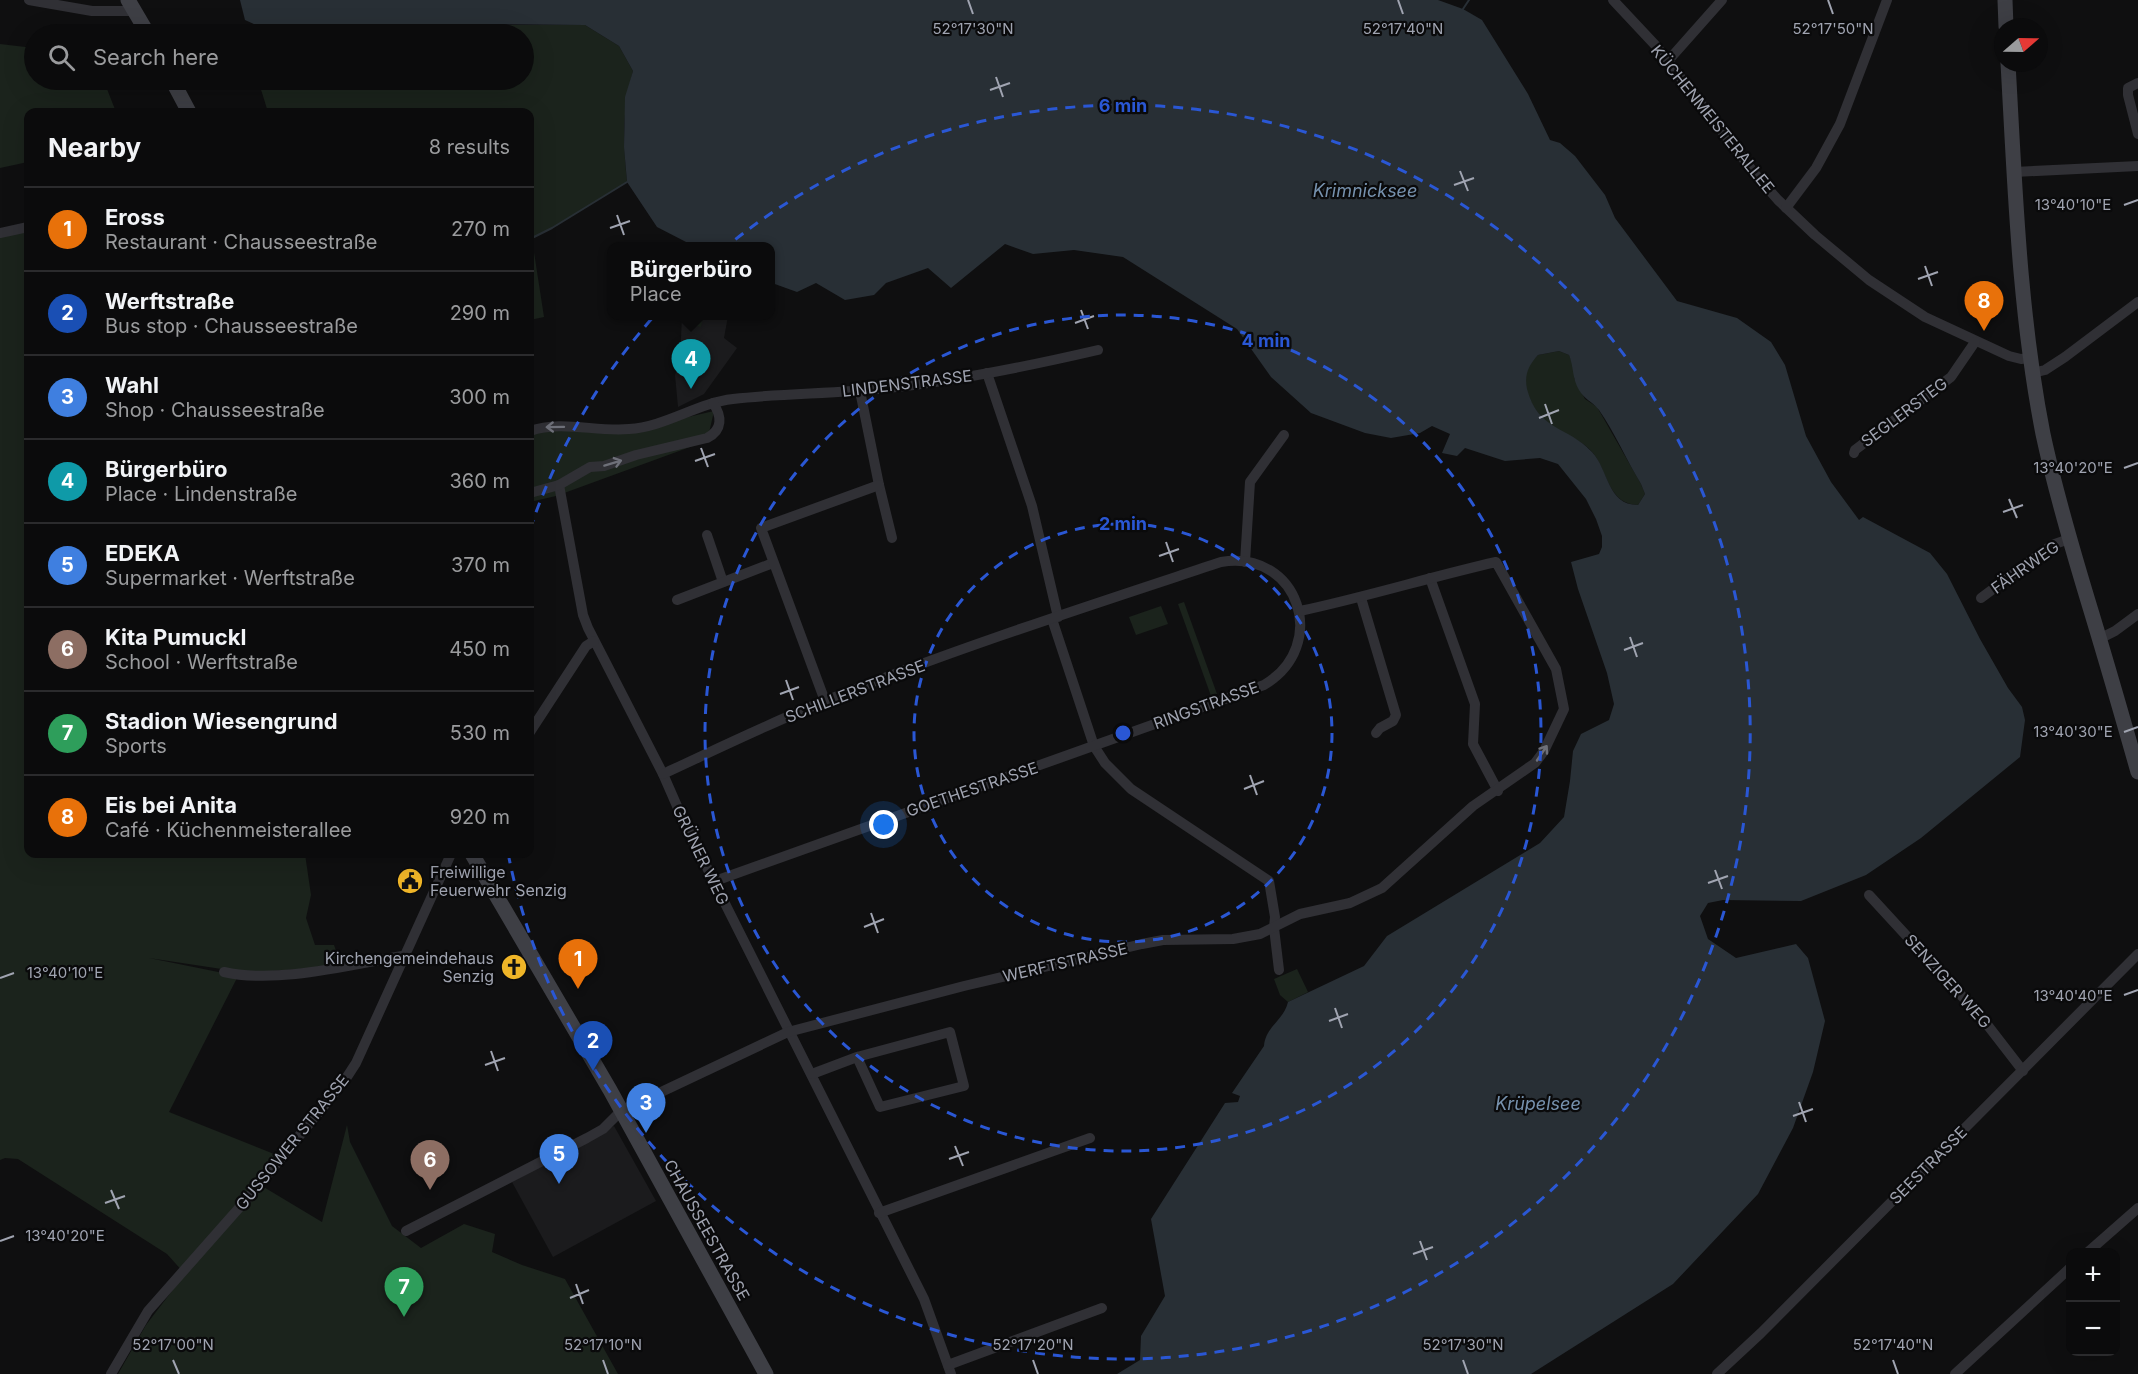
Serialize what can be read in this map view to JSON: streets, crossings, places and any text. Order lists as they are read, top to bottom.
{
  "streets": {
    "street": [
      "KÜCHENMEISTERALLEE",
      "LINDENSTRASSE",
      "SEGLERSTEG",
      "FÄHRWEG",
      "SCHILLERSTRASSE",
      "RINGSTRASSE",
      "GOETHESTRASSE",
      "GRÜNER WEG",
      "WERFTSTRASSE",
      "SENZIGER WEG",
      "GUSSOWER STRASSE",
      "SEESTRASSE",
      "CHAUSSEESTRASSE"
    ]
  },
  "crossings": [
    ["KÜCHENMEISTERALLEE", "SEGLERSTEG"],
    ["SCHILLERSTRASSE", "GRÜNER WEG"],
    ["RINGSTRASSE", "GOETHESTRASSE"],
    ["GOETHESTRASSE", "GRÜNER WEG"],
    ["GRÜNER WEG", "WERFTSTRASSE"],
    ["WERFTSTRASSE", "CHAUSSEESTRASSE"],
    ["SENZIGER WEG", "SEESTRASSE"]
  ],
  "water": ["Krimnicksee", "Krüpelsee"],
  "places": {
    "public building": ["Freiwillige Feuerwehr Senzig"],
    "church": ["Kirchengemeindehaus Senzig"]
  },
  "north": "right",
  "page": {
    "search": "Search here",
    "heading": ["Nearby", "8 results"],
    "list": [
      {
        "mark": "1",
        "name": "Eross",
        "note": "Restaurant · Chausseestraße",
        "value": "270 m"
      },
      {
        "mark": "2",
        "name": "Werftstraße",
        "note": "Bus stop · Chausseestraße",
        "value": "290 m"
      },
      {
        "mark": "3",
        "name": "Wahl",
        "note": "Shop · Chausseestraße",
        "value": "300 m"
      },
      {
        "mark": "4",
        "name": "Bürgerbüro",
        "note": "Place · Lindenstraße",
        "value": "360 m"
      },
      {
        "mark": "5",
        "name": "EDEKA",
        "note": "Supermarket · Werftstraße",
        "value": "370 m"
      },
      {
        "mark": "6",
        "name": "Kita Pumuckl",
        "note": "School · Werftstraße",
        "value": "450 m"
      },
      {
        "mark": "7",
        "name": "Stadion Wiesengrund",
        "note": "Sports",
        "value": "530 m"
      },
      {
        "mark": "8",
        "name": "Eis bei Anita",
        "note": "Café · Küchenmeisterallee",
        "value": "920 m"
      }
    ],
    "popup": ["Bürgerbüro", "Place"],
    "pins": [
      "8",
      "4",
      "1",
      "2",
      "3",
      "5",
      "6",
      "7"
    ],
    "map_buttons": ["+", "−"]
  },
  "coordinates": [
    "52°17'30\"N",
    "52°17'40\"N",
    "52°17'50\"N",
    "13°40'10\"E",
    "13°40'20\"E",
    "13°40'30\"E",
    "13°40'40\"E",
    "52°17'00\"N",
    "52°17'10\"N",
    "52°17'20\"N"
  ],
  "rings": ["6 min", "4 min", "2 min"]
}
